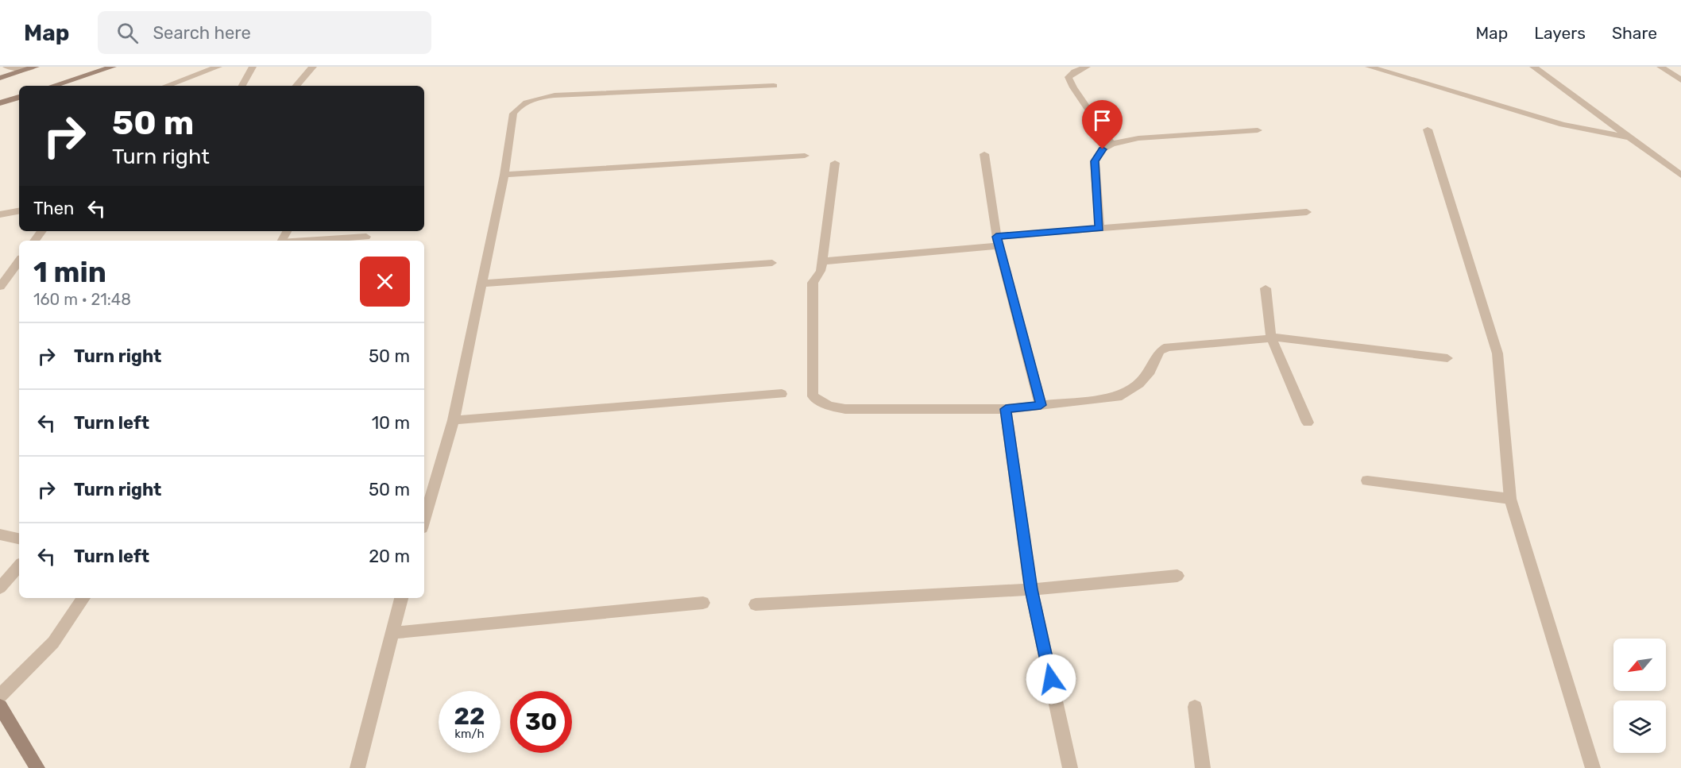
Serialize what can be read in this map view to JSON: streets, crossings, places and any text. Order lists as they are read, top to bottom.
{
  "north": "bottom left",
  "page": {
    "header": "Map",
    "search": "Search here",
    "nav": ["Map", "Layers", "Share"],
    "turn": ["50 m", "Turn right"],
    "then": "Then",
    "heading": ["1 min", "160 m · 21:48"],
    "list": [
      {
        "name": "Turn right",
        "value": "50 m"
      },
      {
        "name": "Turn left",
        "value": "10 m"
      },
      {
        "name": "Turn right",
        "value": "50 m"
      },
      {
        "name": "Turn left",
        "value": "20 m"
      }
    ],
    "speed": "22 km/h",
    "limit": "30"
  }
}
